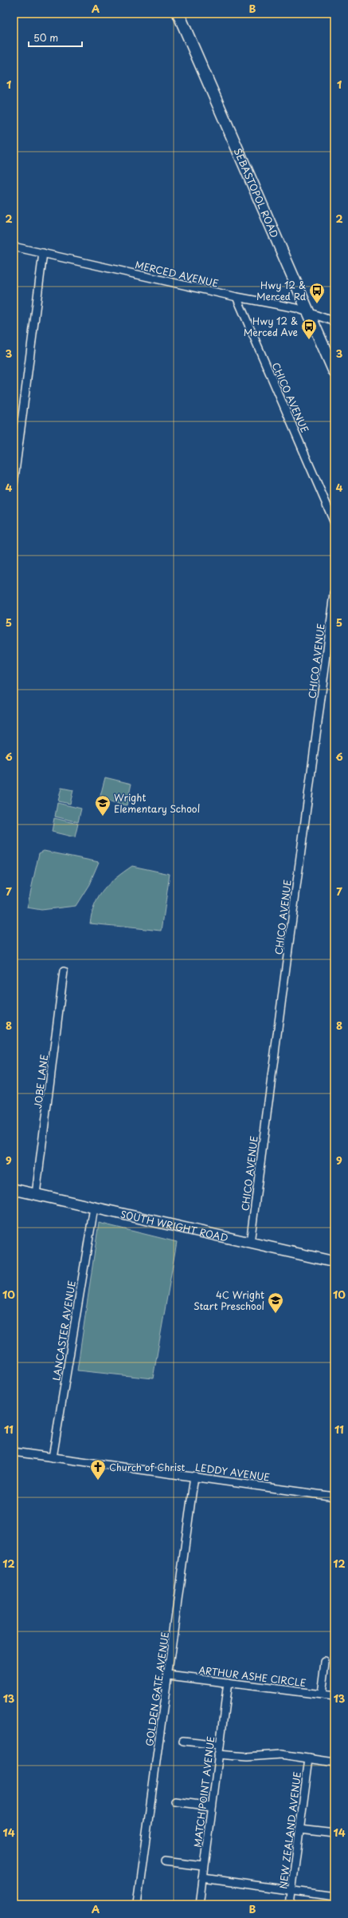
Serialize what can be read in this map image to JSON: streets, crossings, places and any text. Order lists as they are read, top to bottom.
{
  "streets": {
    "main road": ["SEBASTOPOL ROAD", "SOUTH WRIGHT ROAD"],
    "street": [
      "MERCED AVENUE",
      "CHICO AVENUE",
      "JOBE LANE",
      "LANCASTER AVENUE",
      "LEDDY AVENUE",
      "ARTHUR ASHE CIRCLE",
      "GOLDEN GATE AVENUE",
      "MATCH POINT AVENUE",
      "NEW ZEALAND AVENUE"
    ]
  },
  "crossings": [
    ["SEBASTOPOL ROAD", "MERCED AVENUE"],
    ["MERCED AVENUE", "CHICO AVENUE"],
    ["CHICO AVENUE", "SOUTH WRIGHT ROAD"],
    ["JOBE LANE", "SOUTH WRIGHT ROAD"],
    ["SOUTH WRIGHT ROAD", "LANCASTER AVENUE"],
    ["LANCASTER AVENUE", "LEDDY AVENUE"],
    ["LEDDY AVENUE", "GOLDEN GATE AVENUE"],
    ["ARTHUR ASHE CIRCLE", "GOLDEN GATE AVENUE"],
    ["ARTHUR ASHE CIRCLE", "MATCH POINT AVENUE"]
  ],
  "places": {
    "bus stop": ["Hwy 12 & Merced Rd", "Hwy 12 & Merced Ave"],
    "school or university": ["Wright Elementary School", "4C Wright Start Preschool"],
    "church": ["Church of Christ"]
  },
  "scale_bar": "50 m",
  "grid": {
    "columns": ["A", "B"],
    "rows": [
      "1",
      "2",
      "3",
      "4",
      "5",
      "6",
      "7",
      "8",
      "9",
      "10",
      "11",
      "12",
      "13",
      "14"
    ]
  }
}
